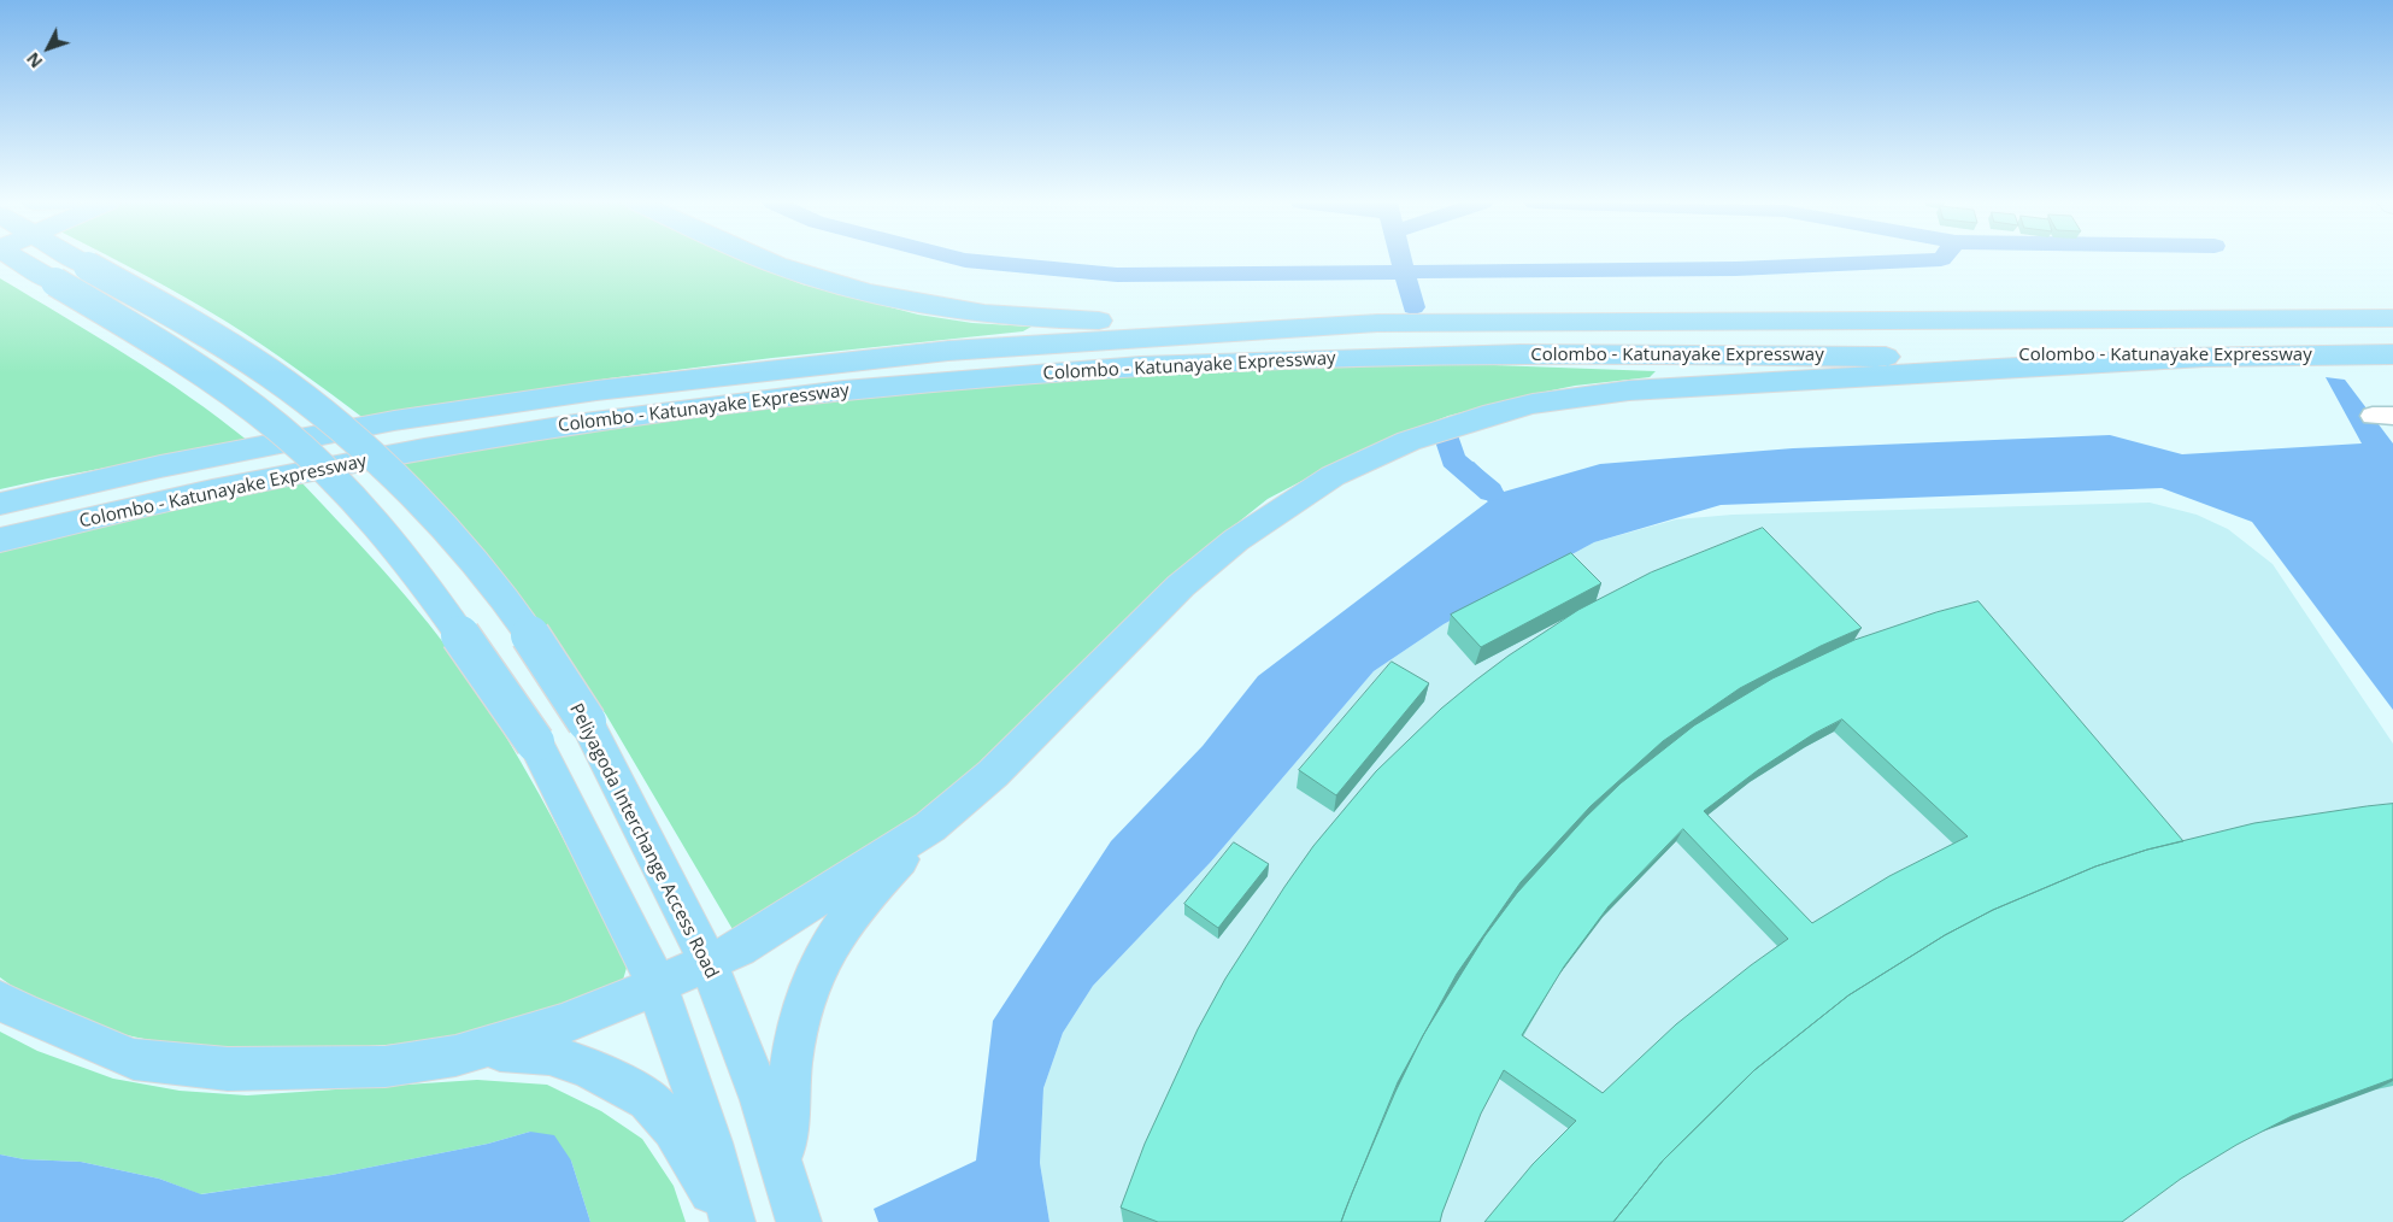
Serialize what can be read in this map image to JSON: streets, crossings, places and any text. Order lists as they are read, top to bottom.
{
  "streets": {
    "highway": ["Colombo - Katunayake Expressway", "Peliyagoda Interchange Access Road"]
  },
  "north": "bottom left"
}
